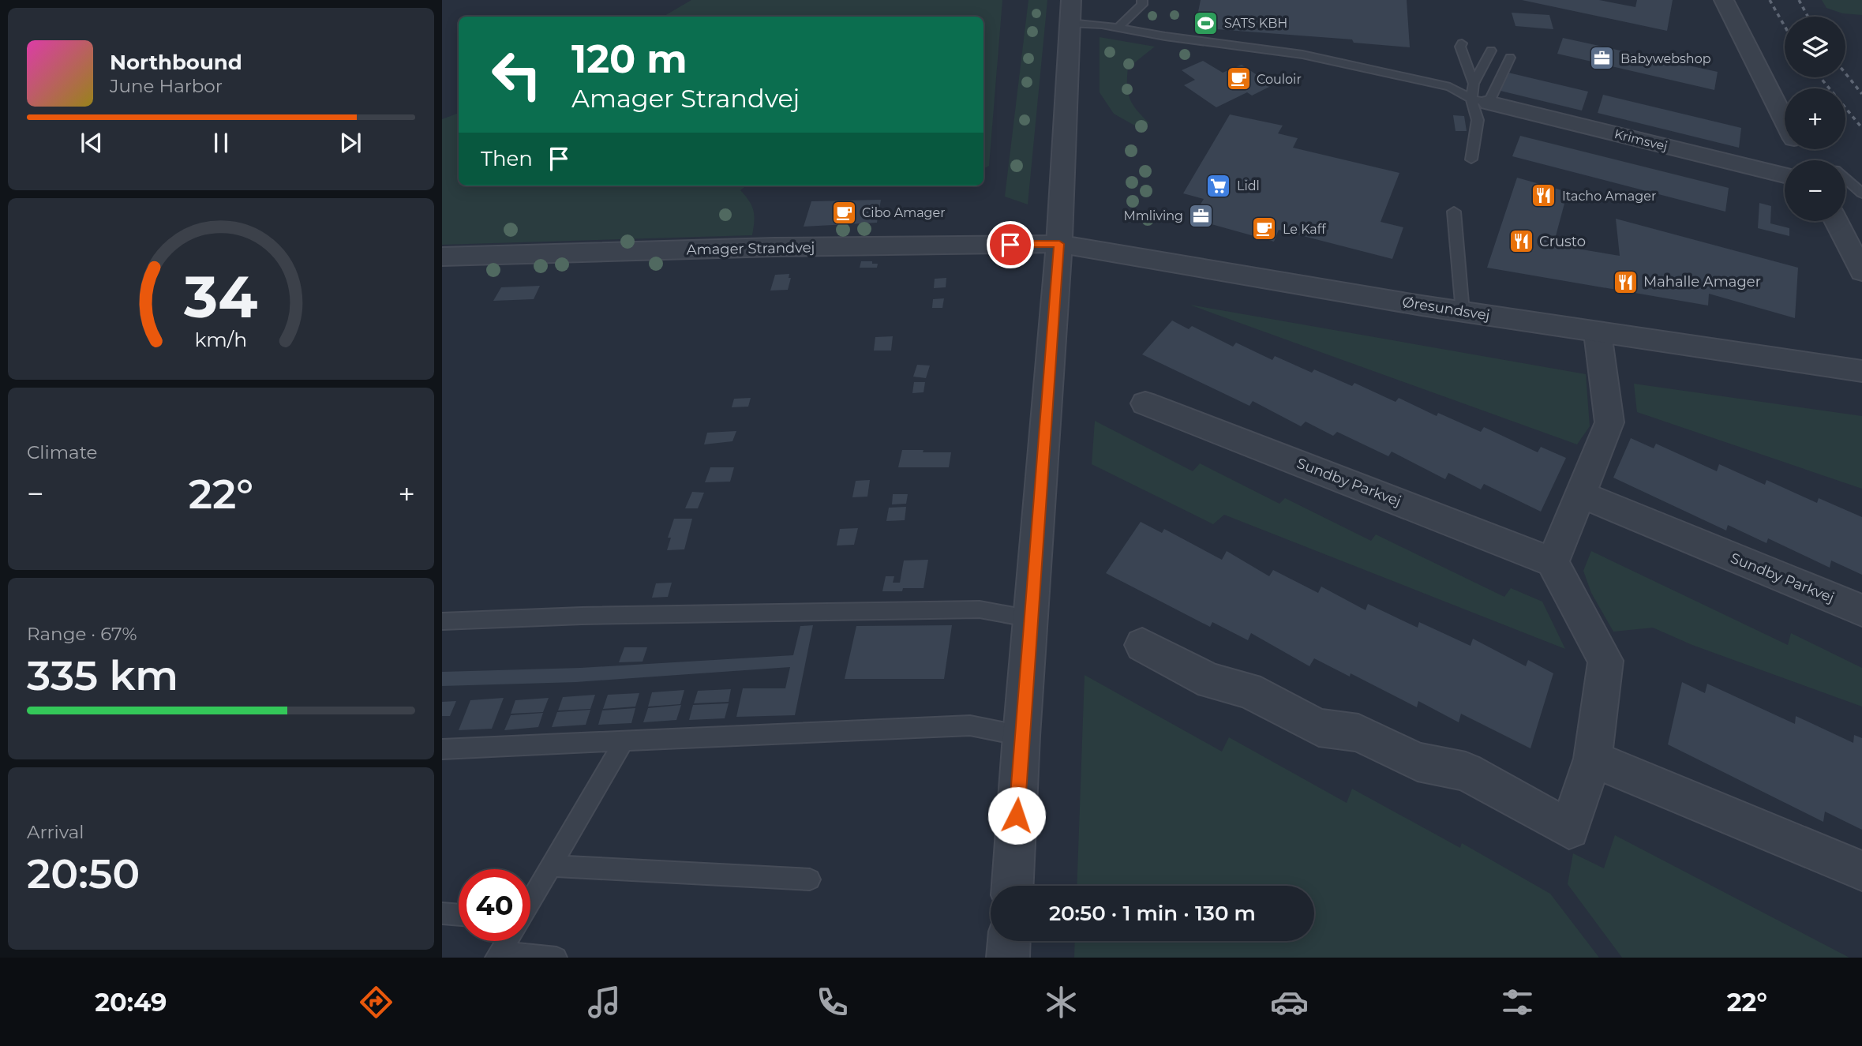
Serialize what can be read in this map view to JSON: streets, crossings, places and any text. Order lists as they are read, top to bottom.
{
  "streets": {
    "street": [
      "Krimsvej",
      "Amager Strandvej",
      "Øresundsvej",
      "Sundby Parkvej"
    ]
  },
  "crossings": [
    ["Amager Strandvej", "Øresundsvej"]
  ],
  "places": {
    "sports": ["SATS KBH"],
    "office": ["Babywebshop", "Mmliving"],
    "cafe": ["Couloir", "Cibo Amager", "Le Kaff"],
    "supermarket": ["Lidl"],
    "restaurant": ["Itacho Amager", "Crusto", "Mahalle Amager"]
  },
  "page": {
    "map_buttons": ["+", "−"],
    "turn": ["120 m", "Amager Strandvej"],
    "song": ["Northbound", "June Harbor"],
    "then": "Then",
    "tile": [
      "Climate",
      ["Range · 67%", "335 km"],
      ["Arrival", "20:50"]
    ],
    "heat": ["−", "22°", "+"],
    "limit": "40",
    "trip": "20:50 · 1 min · 130 m",
    "tabs": ["20:49", "22°"],
    "gauge": ["34", "km/h"]
  }
}
